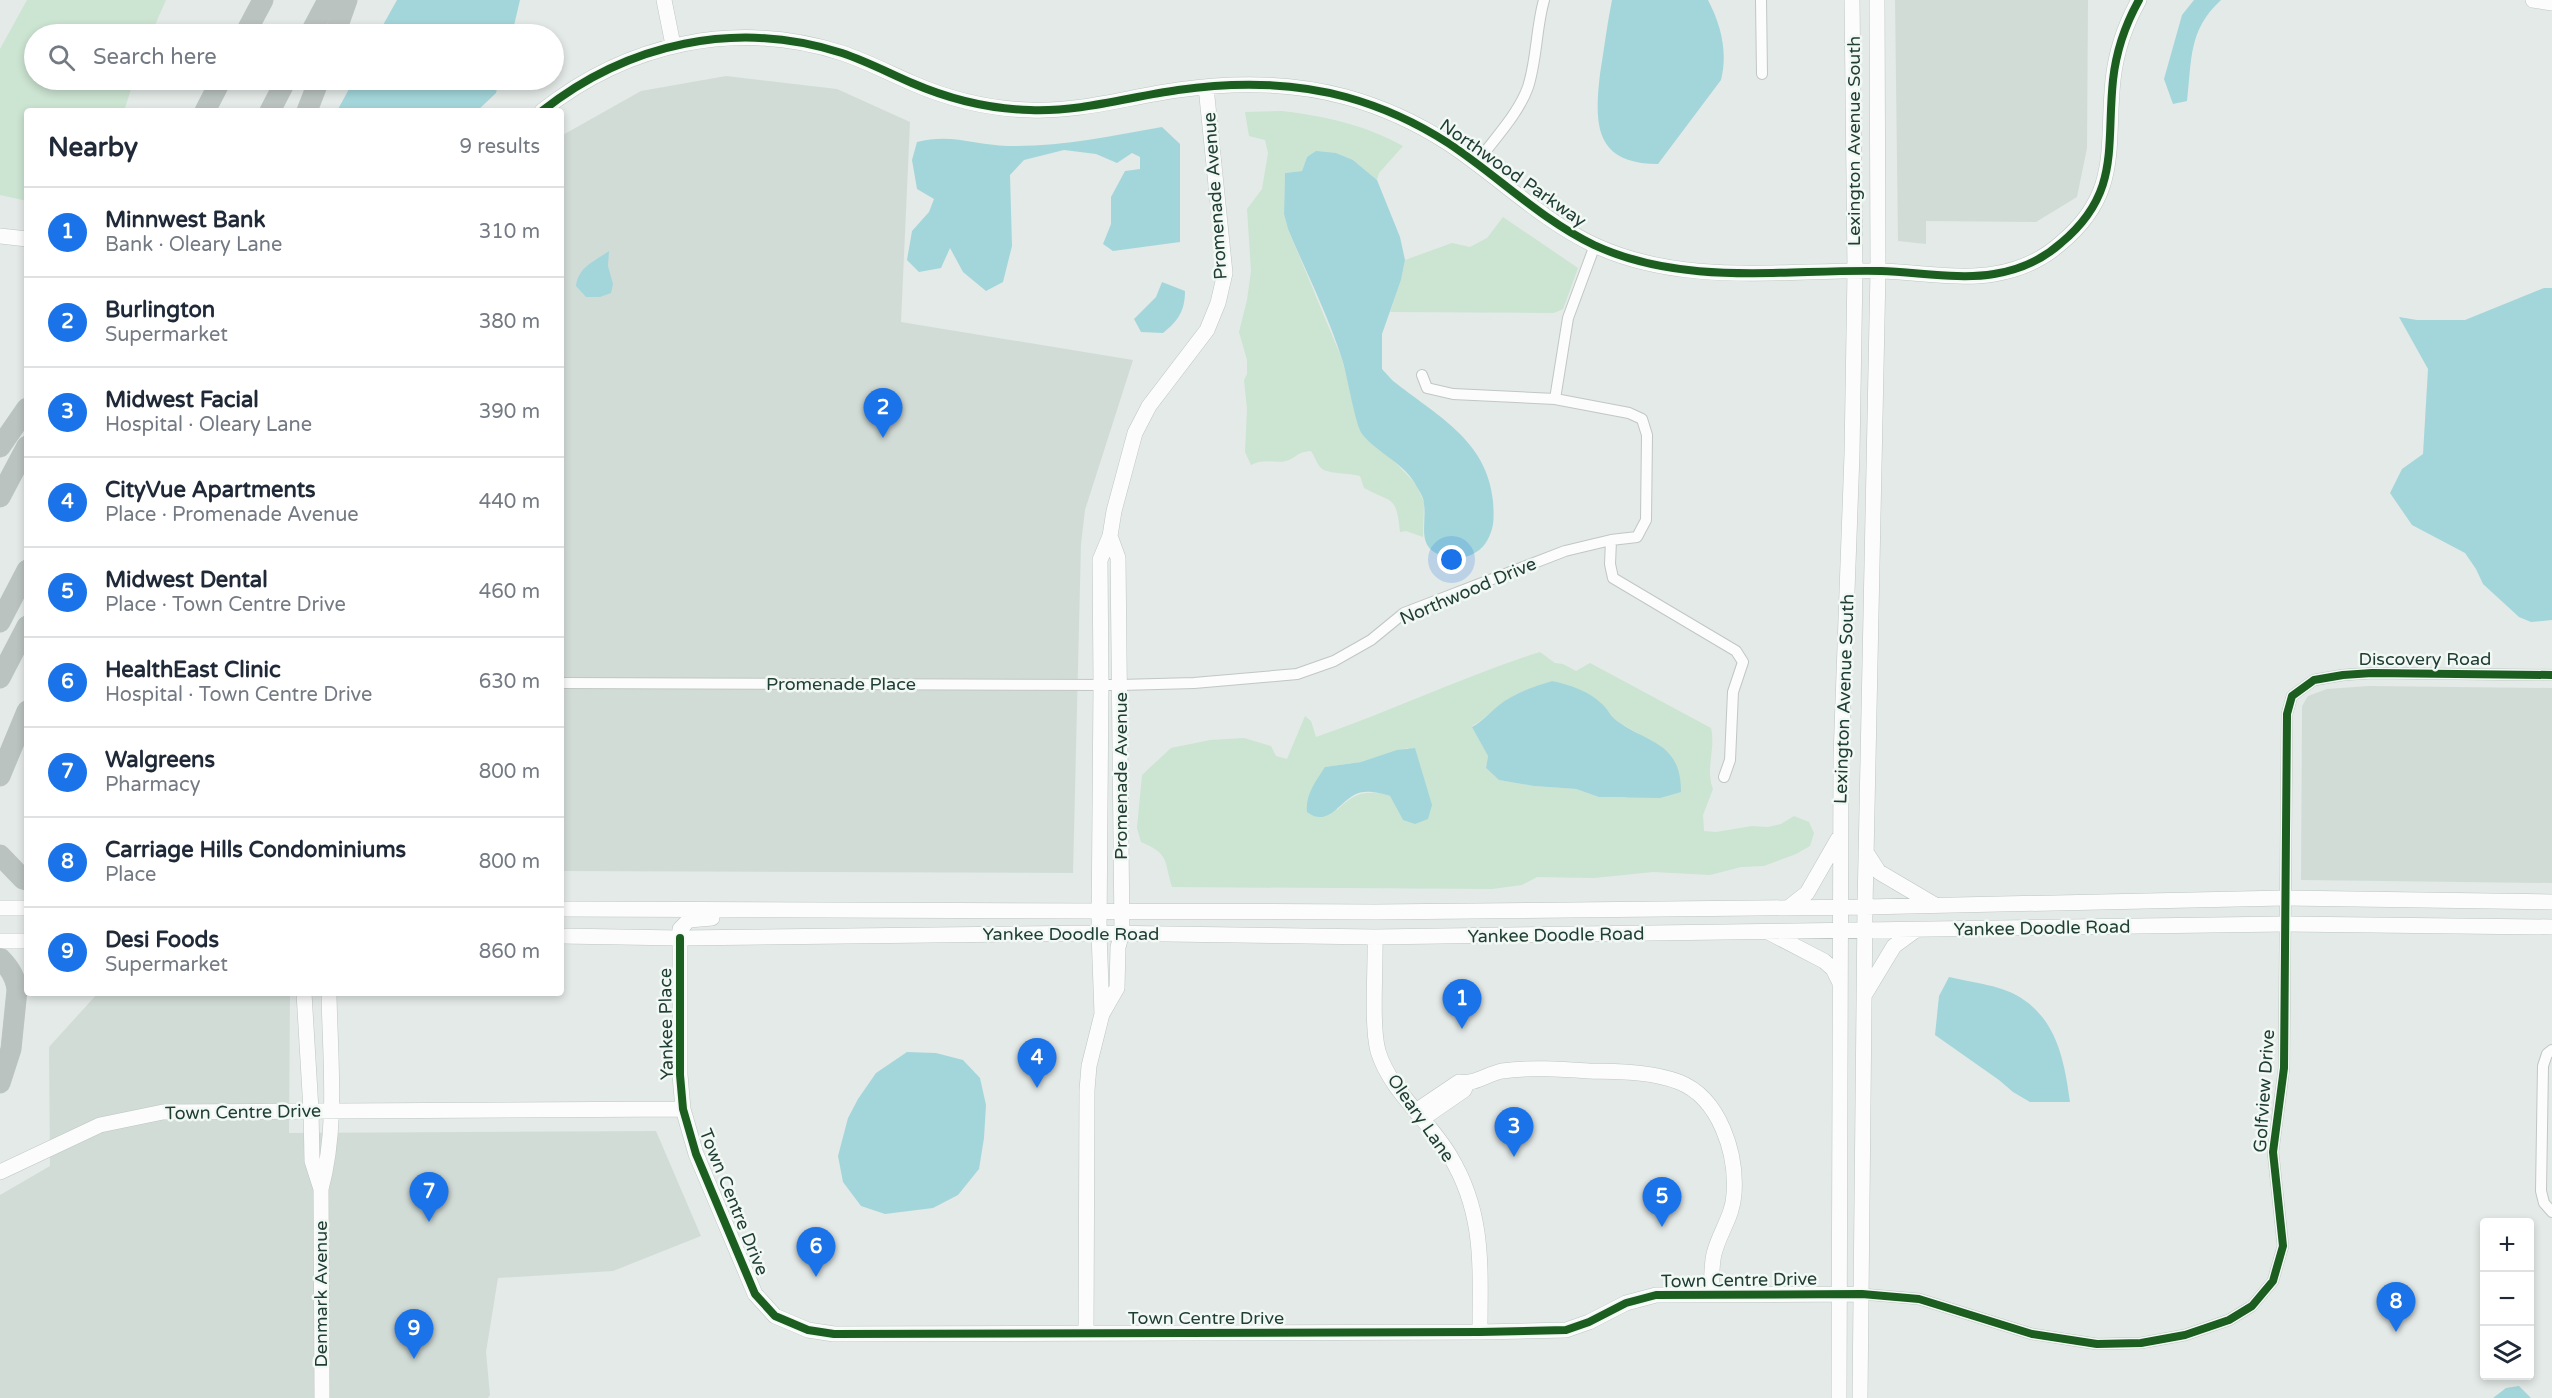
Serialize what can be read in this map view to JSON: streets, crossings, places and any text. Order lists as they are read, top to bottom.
{
  "streets": {
    "street": [
      "Lexington Avenue South",
      "Northwood Parkway",
      "Promenade Avenue",
      "Northwood Drive",
      "Discovery Road",
      "Promenade Place",
      "Yankee Doodle Road",
      "Yankee Place",
      "Golfview Drive",
      "Town Centre Drive",
      "Oleary Lane",
      "Denmark Avenue"
    ]
  },
  "crossings": [
    ["Lexington Avenue South", "Northwood Parkway"],
    ["Lexington Avenue South", "Yankee Doodle Road"],
    ["Lexington Avenue South", "Golfview Drive"],
    ["Lexington Avenue South", "Town Centre Drive"],
    ["Northwood Parkway", "Promenade Avenue"],
    ["Promenade Avenue", "Northwood Drive"],
    ["Promenade Avenue", "Promenade Place"],
    ["Promenade Avenue", "Yankee Doodle Road"],
    ["Promenade Avenue", "Town Centre Drive"],
    ["Northwood Drive", "Promenade Place"],
    ["Discovery Road", "Yankee Doodle Road"],
    ["Discovery Road", "Golfview Drive"],
    ["Yankee Doodle Road", "Yankee Place"],
    ["Yankee Doodle Road", "Golfview Drive"],
    ["Yankee Doodle Road", "Oleary Lane"],
    ["Yankee Place", "Town Centre Drive"],
    ["Golfview Drive", "Town Centre Drive"],
    ["Town Centre Drive", "Oleary Lane"],
    ["Town Centre Drive", "Denmark Avenue"]
  ],
  "page": {
    "search": "Search here",
    "heading": ["Nearby", "9 results"],
    "list": [
      {
        "mark": "1",
        "name": "Minnwest Bank",
        "note": "Bank · Oleary Lane",
        "value": "310 m"
      },
      {
        "mark": "2",
        "name": "Burlington",
        "note": "Supermarket",
        "value": "380 m"
      },
      {
        "mark": "3",
        "name": "Midwest Facial",
        "note": "Hospital · Oleary Lane",
        "value": "390 m"
      },
      {
        "mark": "4",
        "name": "CityVue Apartments",
        "note": "Place · Promenade Avenue",
        "value": "440 m"
      },
      {
        "mark": "5",
        "name": "Midwest Dental",
        "note": "Place · Town Centre Drive",
        "value": "460 m"
      },
      {
        "mark": "6",
        "name": "HealthEast Clinic",
        "note": "Hospital · Town Centre Drive",
        "value": "630 m"
      },
      {
        "mark": "7",
        "name": "Walgreens",
        "note": "Pharmacy",
        "value": "800 m"
      },
      {
        "mark": "8",
        "name": "Carriage Hills Condominiums",
        "note": "Place",
        "value": "800 m"
      },
      {
        "mark": "9",
        "name": "Desi Foods",
        "note": "Supermarket",
        "value": "860 m"
      }
    ],
    "pins": [
      "2",
      "1",
      "4",
      "3",
      "7",
      "5",
      "6",
      "8",
      "9"
    ],
    "map_buttons": ["+", "−"]
  }
}
